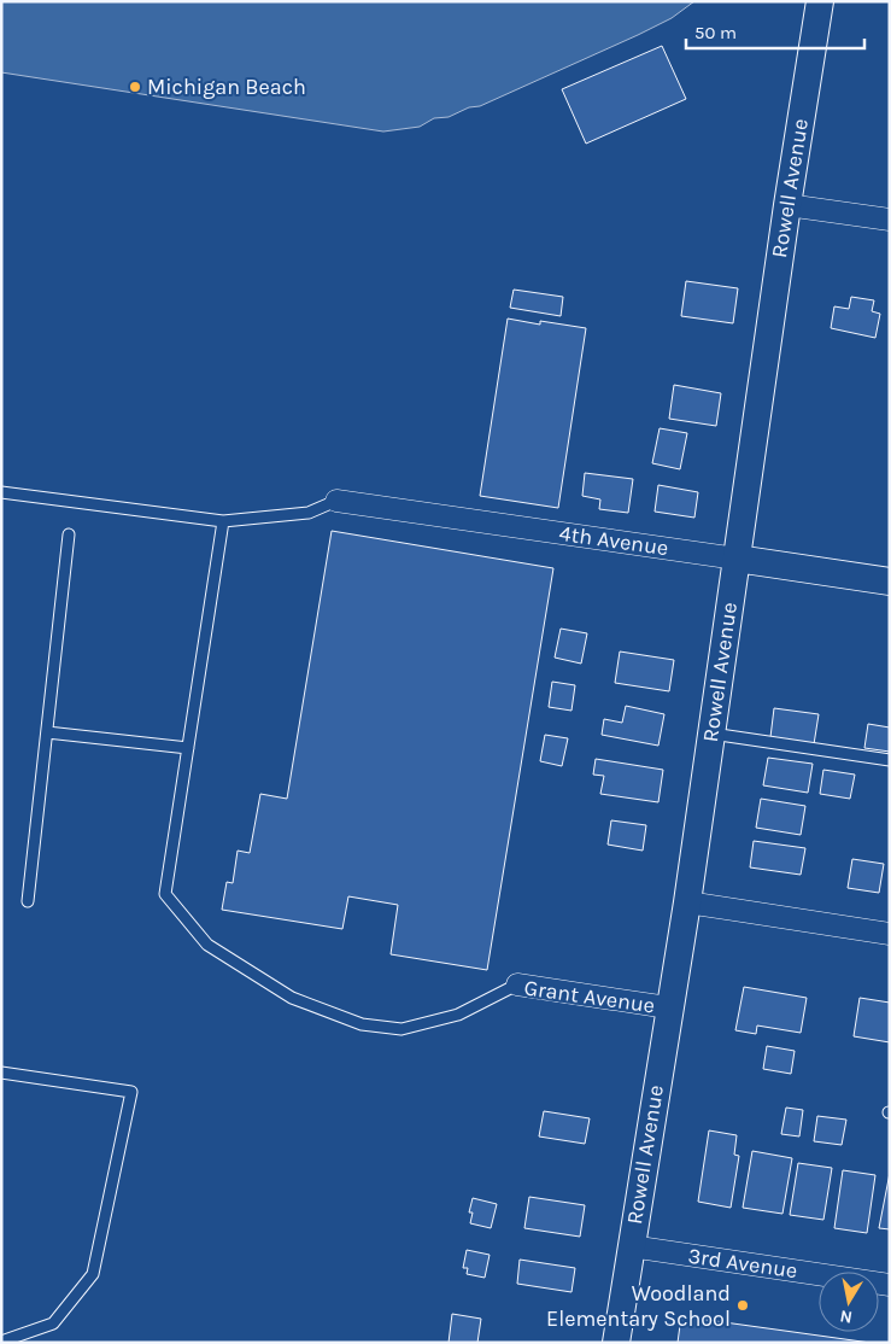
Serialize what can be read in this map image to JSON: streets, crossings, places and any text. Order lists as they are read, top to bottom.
{
  "streets": {
    "street": [
      "Rowell Avenue",
      "4th Avenue",
      "Grant Avenue",
      "3rd Avenue"
    ]
  },
  "crossings": [
    ["Rowell Avenue", "4th Avenue"],
    ["Rowell Avenue", "Grant Avenue"],
    ["Rowell Avenue", "3rd Avenue"]
  ],
  "places": ["Michigan Beach", "Woodland Elementary School"],
  "scale_bar": "50 m",
  "north": "bottom"
}
